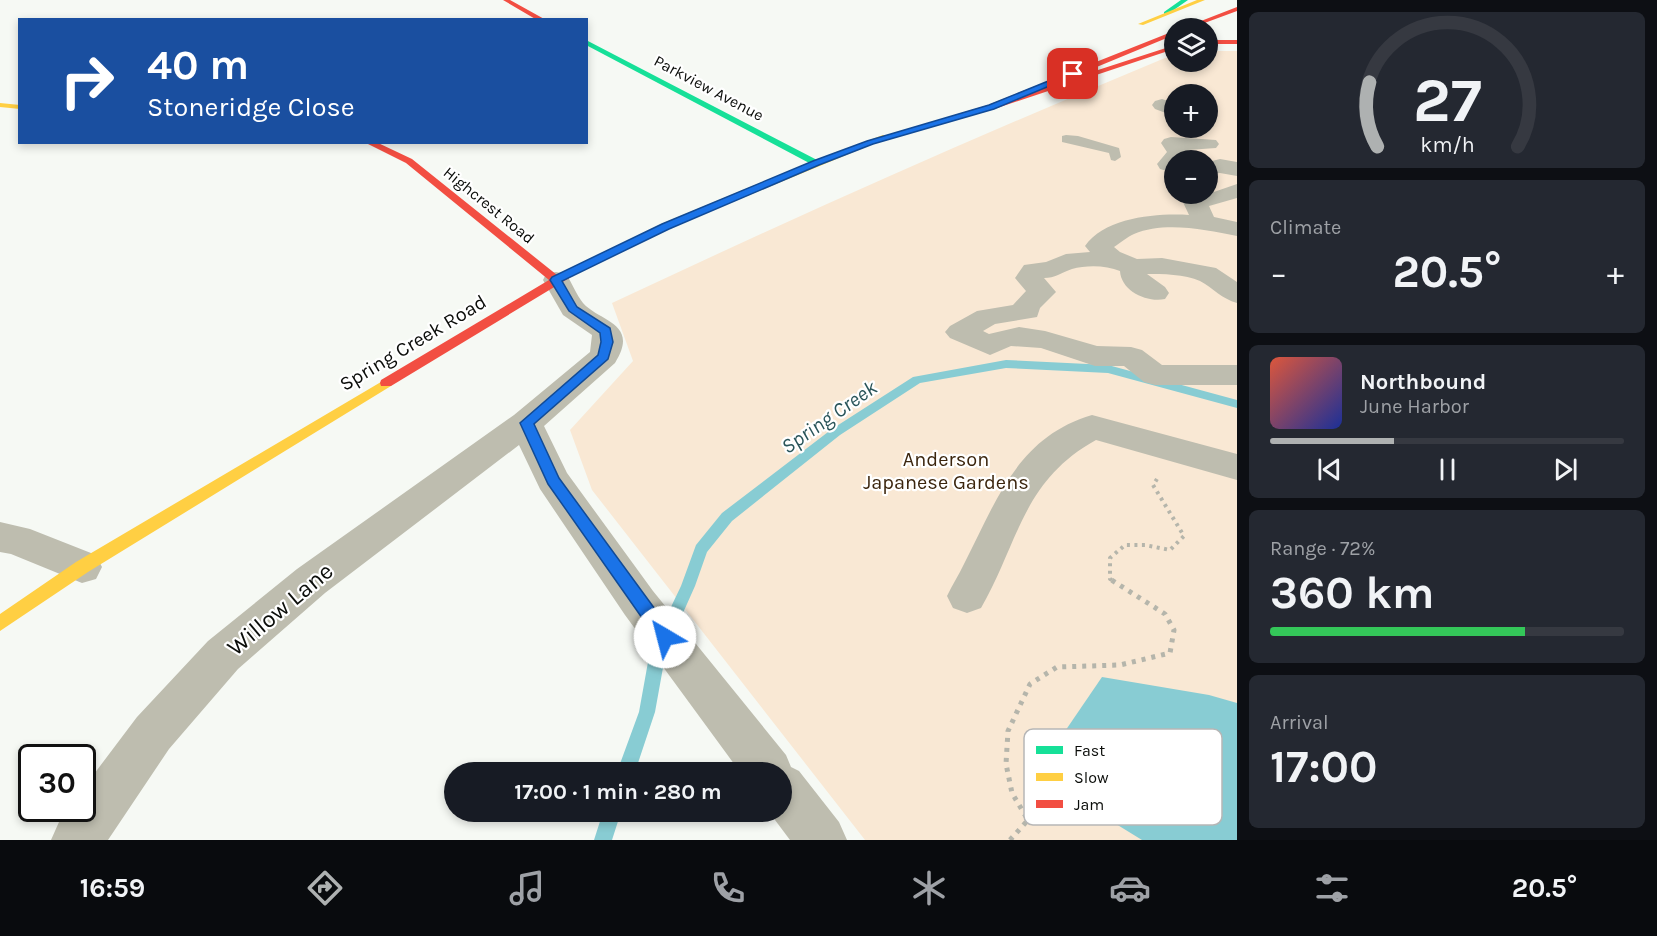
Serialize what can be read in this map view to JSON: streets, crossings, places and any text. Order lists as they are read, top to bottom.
{
  "streets": {
    "main road": ["Parkview Avenue", "Highcrest Road", "Spring Creek Road"],
    "street": ["Willow Lane"]
  },
  "crossings": [
    ["Parkview Avenue", "Spring Creek Road"],
    ["Highcrest Road", "Spring Creek Road"],
    ["Highcrest Road", "Willow Lane"],
    ["Spring Creek Road", "Willow Lane"]
  ],
  "water": ["Spring Creek"],
  "parks": ["Anderson Japanese Gardens"],
  "legend": ["Fast", "Slow", "Jam"],
  "page": {
    "map_buttons": ["+", "−"],
    "turn": ["40 m", "Stoneridge Close"],
    "tile": [
      "Climate",
      ["Range · 72%", "360 km"],
      ["Arrival", "17:00"]
    ],
    "heat": ["−", "20.5°", "+"],
    "song": ["Northbound", "June Harbor"],
    "limit": "30",
    "trip": "17:00 · 1 min · 280 m",
    "tabs": ["16:59", "20.5°"],
    "gauge": ["27", "km/h"]
  }
}
